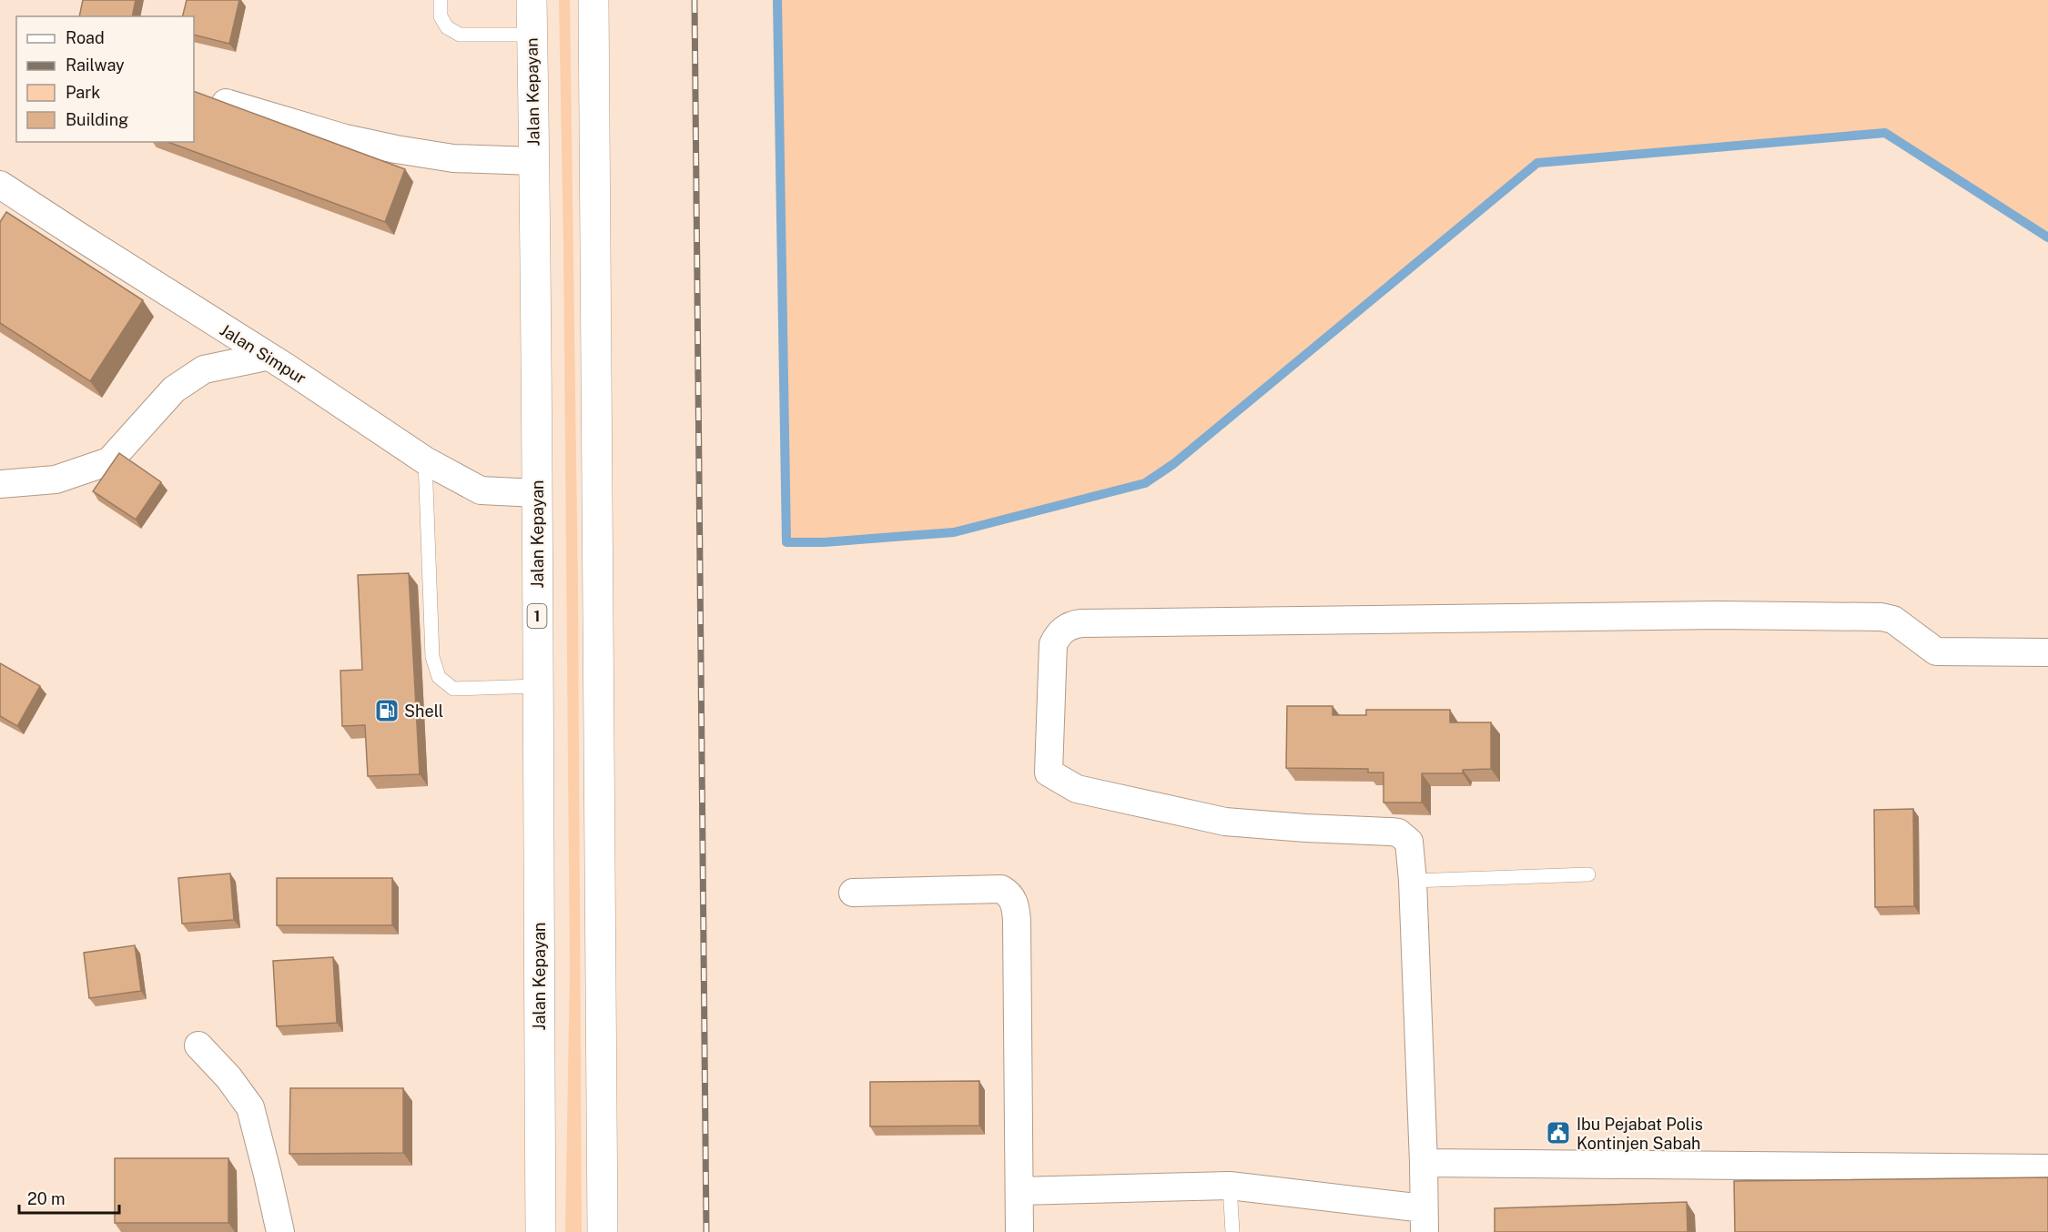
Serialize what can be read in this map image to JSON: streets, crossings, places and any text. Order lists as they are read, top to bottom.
{
  "streets": {
    "highway": ["Jalan Kepayan", "1"],
    "street": ["Jalan Simpur"]
  },
  "crossings": [
    ["Jalan Kepayan", "Jalan Simpur"]
  ],
  "places": {
    "fuel station": ["Shell"],
    "public building": ["Ibu Pejabat Polis Kontinjen Sabah"]
  },
  "legend": [
    "Road",
    "Railway",
    "Park",
    "Building"
  ],
  "scale_bar": "20 m"
}
